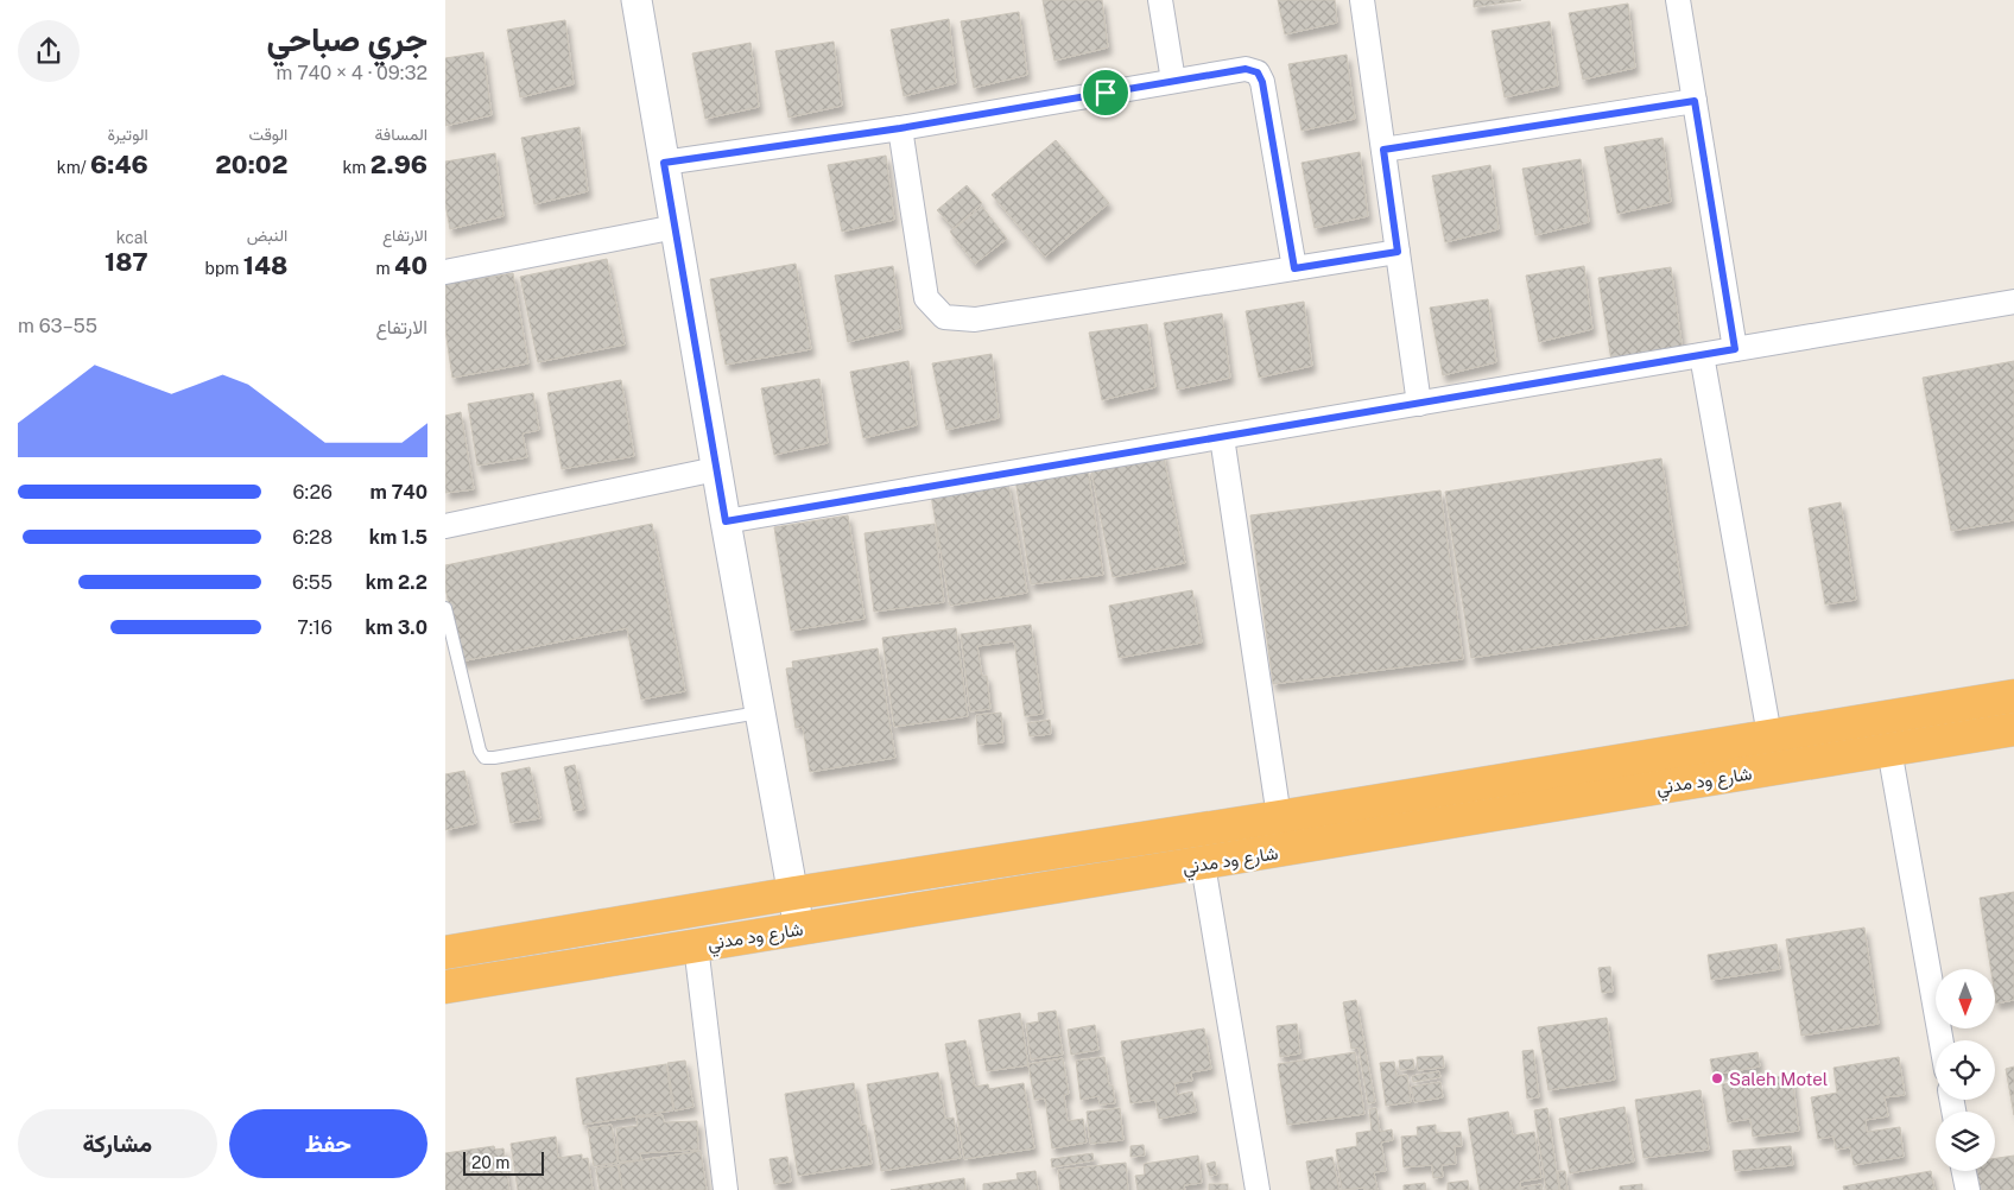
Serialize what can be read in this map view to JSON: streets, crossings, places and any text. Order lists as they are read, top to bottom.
{
  "streets": {
    "highway": ["شارع ود مدني"]
  },
  "places": ["Saleh Motel"],
  "scale_bar": "20 m",
  "north": "bottom",
  "page": {
    "heading": ["جري صباحي", "09:32 · 4 × 740 m"],
    "stats": [
      ["المسافة", "2.96 km"],
      ["الوقت", "20:02"],
      ["الوتيرة", "6:46 /km"],
      ["الارتفاع", "40 m"],
      ["النبض", "148 bpm"],
      ["kcal", "187"]
    ],
    "chart": ["الارتفاع", "55–63 m"],
    "list": [
      {
        "name": "740 m",
        "note": "6:26"
      },
      {
        "name": "1.5 km",
        "note": "6:28"
      },
      {
        "name": "2.2 km",
        "note": "6:55"
      },
      {
        "name": "3.0 km",
        "note": "7:16"
      }
    ],
    "buttons": ["حفظ", "مشاركة"],
    "scale": "20 m"
  }
}
